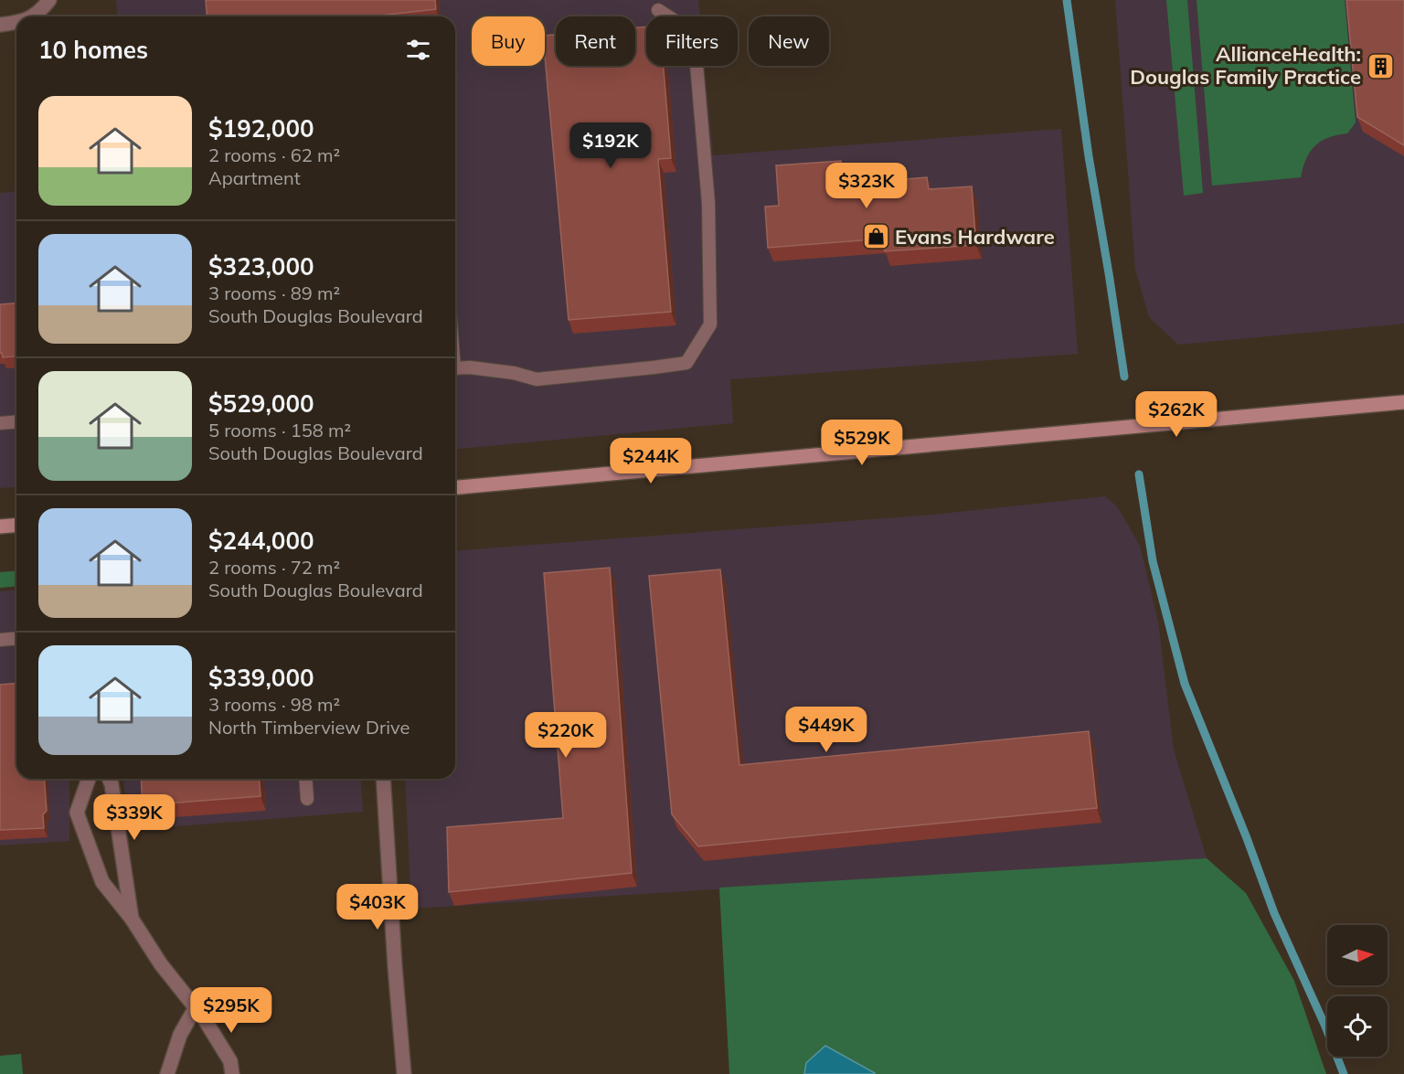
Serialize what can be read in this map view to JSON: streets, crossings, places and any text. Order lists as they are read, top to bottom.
{
  "places": {
    "building": ["AllianceHealth: Douglas Family Practice"],
    "shop": ["Evans Hardware"]
  },
  "north": "right",
  "page": {
    "chip": [
      "Buy",
      "Rent",
      "Filters",
      "New"
    ],
    "heading": "10 homes",
    "list": [
      {
        "name": "$192,000",
        "note": "2 rooms · 62 m² · Apartment"
      },
      {
        "name": "$323,000",
        "note": "3 rooms · 89 m² · South Douglas Boulevard"
      },
      {
        "name": "$529,000",
        "note": "5 rooms · 158 m² · South Douglas Boulevard"
      },
      {
        "name": "$244,000",
        "note": "2 rooms · 72 m² · South Douglas Boulevard"
      },
      {
        "name": "$339,000",
        "note": "3 rooms · 98 m² · North Timberview Drive"
      }
    ],
    "price": [
      "$192K",
      "$323K",
      "$262K",
      "$529K",
      "$244K",
      "$449K",
      "$220K",
      "$339K",
      "$403K",
      "$295K"
    ]
  }
}
